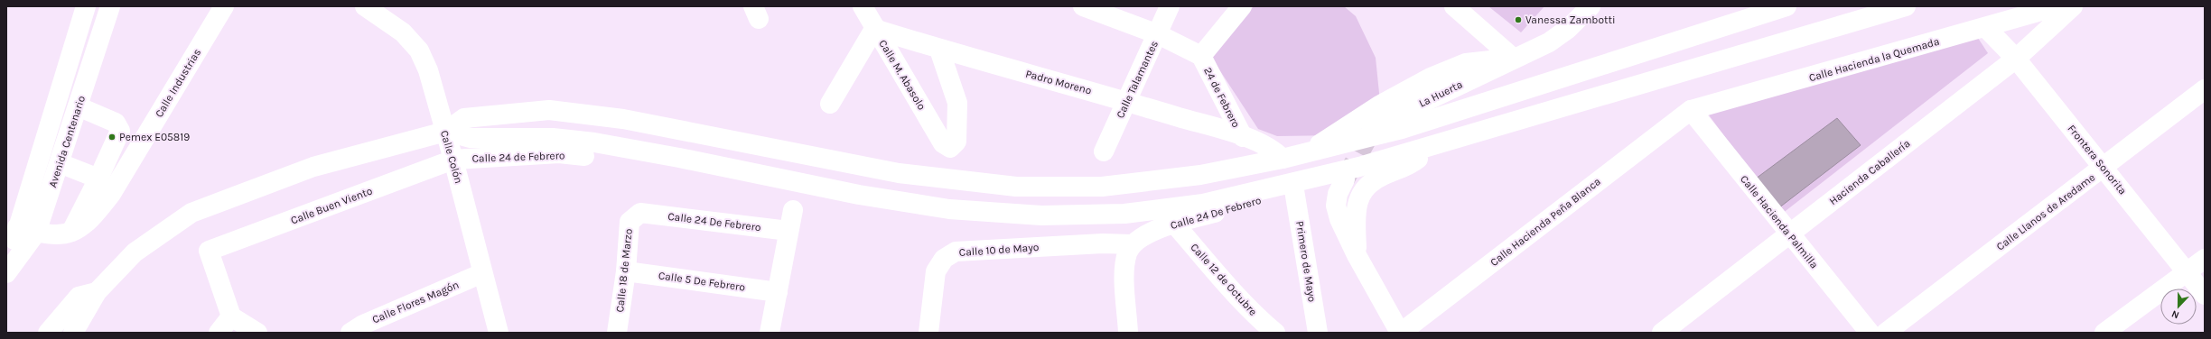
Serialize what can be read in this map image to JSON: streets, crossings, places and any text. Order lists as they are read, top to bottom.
{
  "streets": {
    "street": [
      "Calle Hacienda la Quemada",
      "Calle M. Abasolo",
      "Calle Talamantes",
      "Padro Moreno",
      "Calle Industrias",
      "La Huerta",
      "24 de Febrero",
      "Avenida Centenario",
      "Calle Colón",
      "Calle 24 de Febrero",
      "Frontera Sonorita",
      "Hacienda Caballería",
      "Calle Buen Viento",
      "Calle Llanos de Aredame",
      "Calle 24 De Febrero",
      "Calle Hacienda Peña Blanca",
      "Calle Hacienda Palmilla",
      "Calle 10 de Mayo",
      "Primero de Mayo",
      "Calle 18 de Marzo",
      "Calle 12 de Octubre",
      "Calle 5 De Febrero",
      "Calle Flores Magón"
    ]
  },
  "crossings": [
    ["Calle Hacienda la Quemada", "Frontera Sonorita"],
    ["Calle Hacienda la Quemada", "Calle Hacienda Peña Blanca"],
    ["Calle Hacienda la Quemada", "Calle Hacienda Palmilla"],
    ["Calle M. Abasolo", "Padro Moreno"],
    ["Calle Talamantes", "Padro Moreno"],
    ["Padro Moreno", "24 de Febrero"],
    ["Calle Industrias", "Avenida Centenario"],
    ["Calle Colón", "Calle 24 de Febrero"],
    ["Calle Colón", "Calle Buen Viento"],
    ["Calle Colón", "Calle Flores Magón"],
    ["Calle 24 de Febrero", "Calle Buen Viento"],
    ["Frontera Sonorita", "Hacienda Caballería"],
    ["Frontera Sonorita", "Calle Llanos de Aredame"],
    ["Hacienda Caballería", "Calle Hacienda Palmilla"],
    ["Calle 24 De Febrero", "Calle 10 de Mayo"],
    ["Calle 24 De Febrero", "Primero de Mayo"],
    ["Calle 24 De Febrero", "Calle 18 de Marzo"],
    ["Calle 24 De Febrero", "Calle 12 de Octubre"],
    ["Calle Hacienda Peña Blanca", "Calle Hacienda Palmilla"],
    ["Calle 18 de Marzo", "Calle 5 De Febrero"]
  ],
  "places": ["Vanessa Zambotti", "Pemex E05819"],
  "north": "bottom"
}
